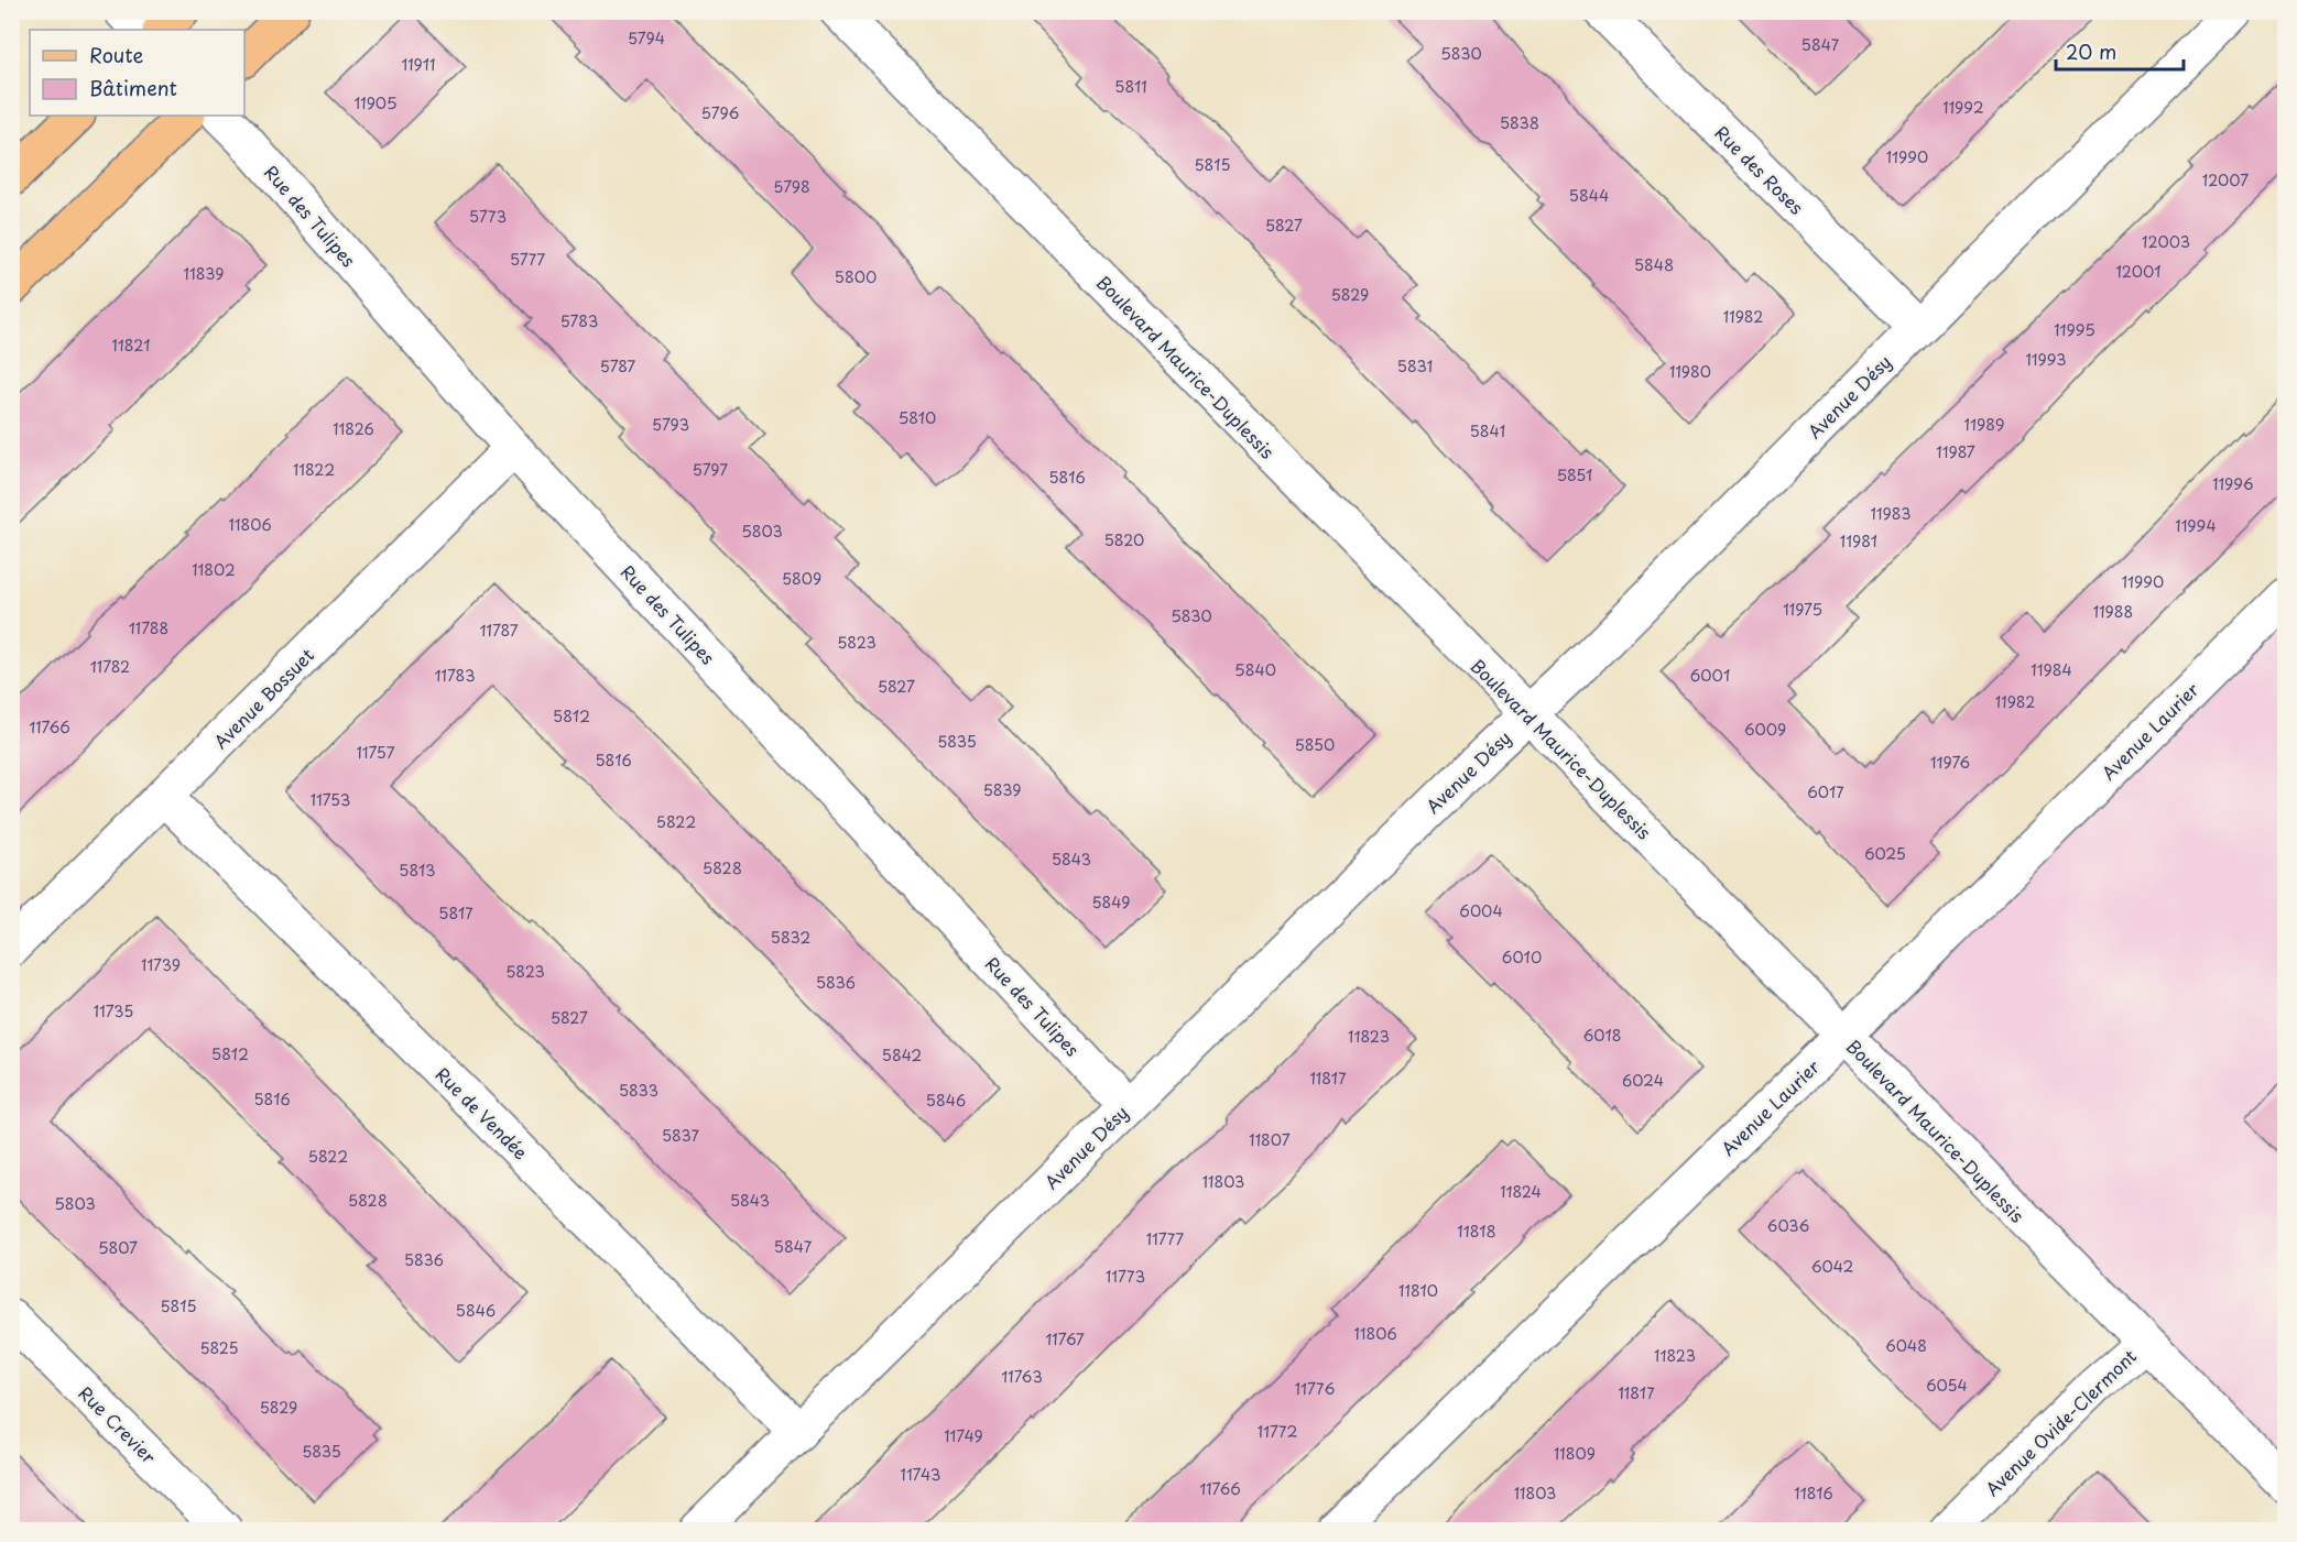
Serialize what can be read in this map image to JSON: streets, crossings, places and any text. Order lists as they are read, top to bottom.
{
  "streets": {
    "street": [
      "Rue des Roses",
      "Rue des Tulipes",
      "Boulevard Maurice-Duplessis",
      "Avenue Désy",
      "Avenue Bossuet",
      "Avenue Laurier",
      "Rue de Vendée",
      "Avenue Ovide-Clermont",
      "Rue Crevier"
    ]
  },
  "crossings": [
    ["Rue des Roses", "Avenue Désy"],
    ["Rue des Tulipes", "Avenue Désy"],
    ["Rue des Tulipes", "Avenue Bossuet"],
    ["Boulevard Maurice-Duplessis", "Avenue Désy"],
    ["Boulevard Maurice-Duplessis", "Avenue Laurier"],
    ["Boulevard Maurice-Duplessis", "Avenue Ovide-Clermont"],
    ["Avenue Désy", "Rue de Vendée"],
    ["Avenue Bossuet", "Rue de Vendée"]
  ],
  "house_numbers": [
    "5794",
    "5847",
    "5830",
    "11911",
    "5811",
    "11905",
    "11992",
    "5796",
    "5838",
    "11990",
    "5815",
    "12007",
    "5798",
    "5844",
    "5773",
    "5827",
    "12003",
    "5777",
    "5848",
    "12001",
    "11839",
    "5800",
    "5829",
    "11982",
    "5783",
    "11995",
    "11821",
    "11993",
    "5787",
    "5831",
    "11980",
    "5810",
    "5793",
    "11989",
    "11826",
    "5841",
    "11987",
    "11822",
    "5797",
    "5851",
    "5816",
    "11996",
    "11983",
    "11806",
    "11994",
    "5803",
    "5820",
    "11981",
    "11802",
    "5809",
    "11990",
    "11975",
    "11988",
    "5830",
    "11788",
    "11787",
    "5823",
    "11782",
    "5840",
    "11984",
    "11783",
    "6001",
    "5827",
    "11982",
    "5812",
    "11766",
    "6009",
    "5835",
    "5850",
    "11757",
    "5816",
    "11976",
    "5839",
    "6017",
    "11753",
    "5822",
    "6025",
    "5843",
    "5828",
    "5813",
    "5849",
    "6004",
    "5817",
    "5832",
    "6010",
    "11739",
    "5823",
    "5836",
    "11735",
    "5827",
    "6018",
    "11823",
    "5812",
    "5842",
    "11817",
    "6024",
    "5833",
    "5816",
    "5846",
    "5837",
    "11807",
    "5822",
    "11803",
    "11824",
    "5828",
    "5843",
    "5803",
    "6036",
    "11818",
    "11777",
    "5847",
    "5807",
    "5836",
    "6042",
    "11773",
    "11810",
    "5815",
    "5846",
    "11806",
    "11767",
    "6048",
    "5825",
    "11823",
    "11763",
    "6054",
    "11776",
    "11817",
    "5829",
    "11772",
    "11749",
    "5835",
    "11809",
    "11743",
    "11766",
    "11803",
    "11816"
  ],
  "legend": ["Route", "Bâtiment"],
  "scale_bar": "20 m"
}
